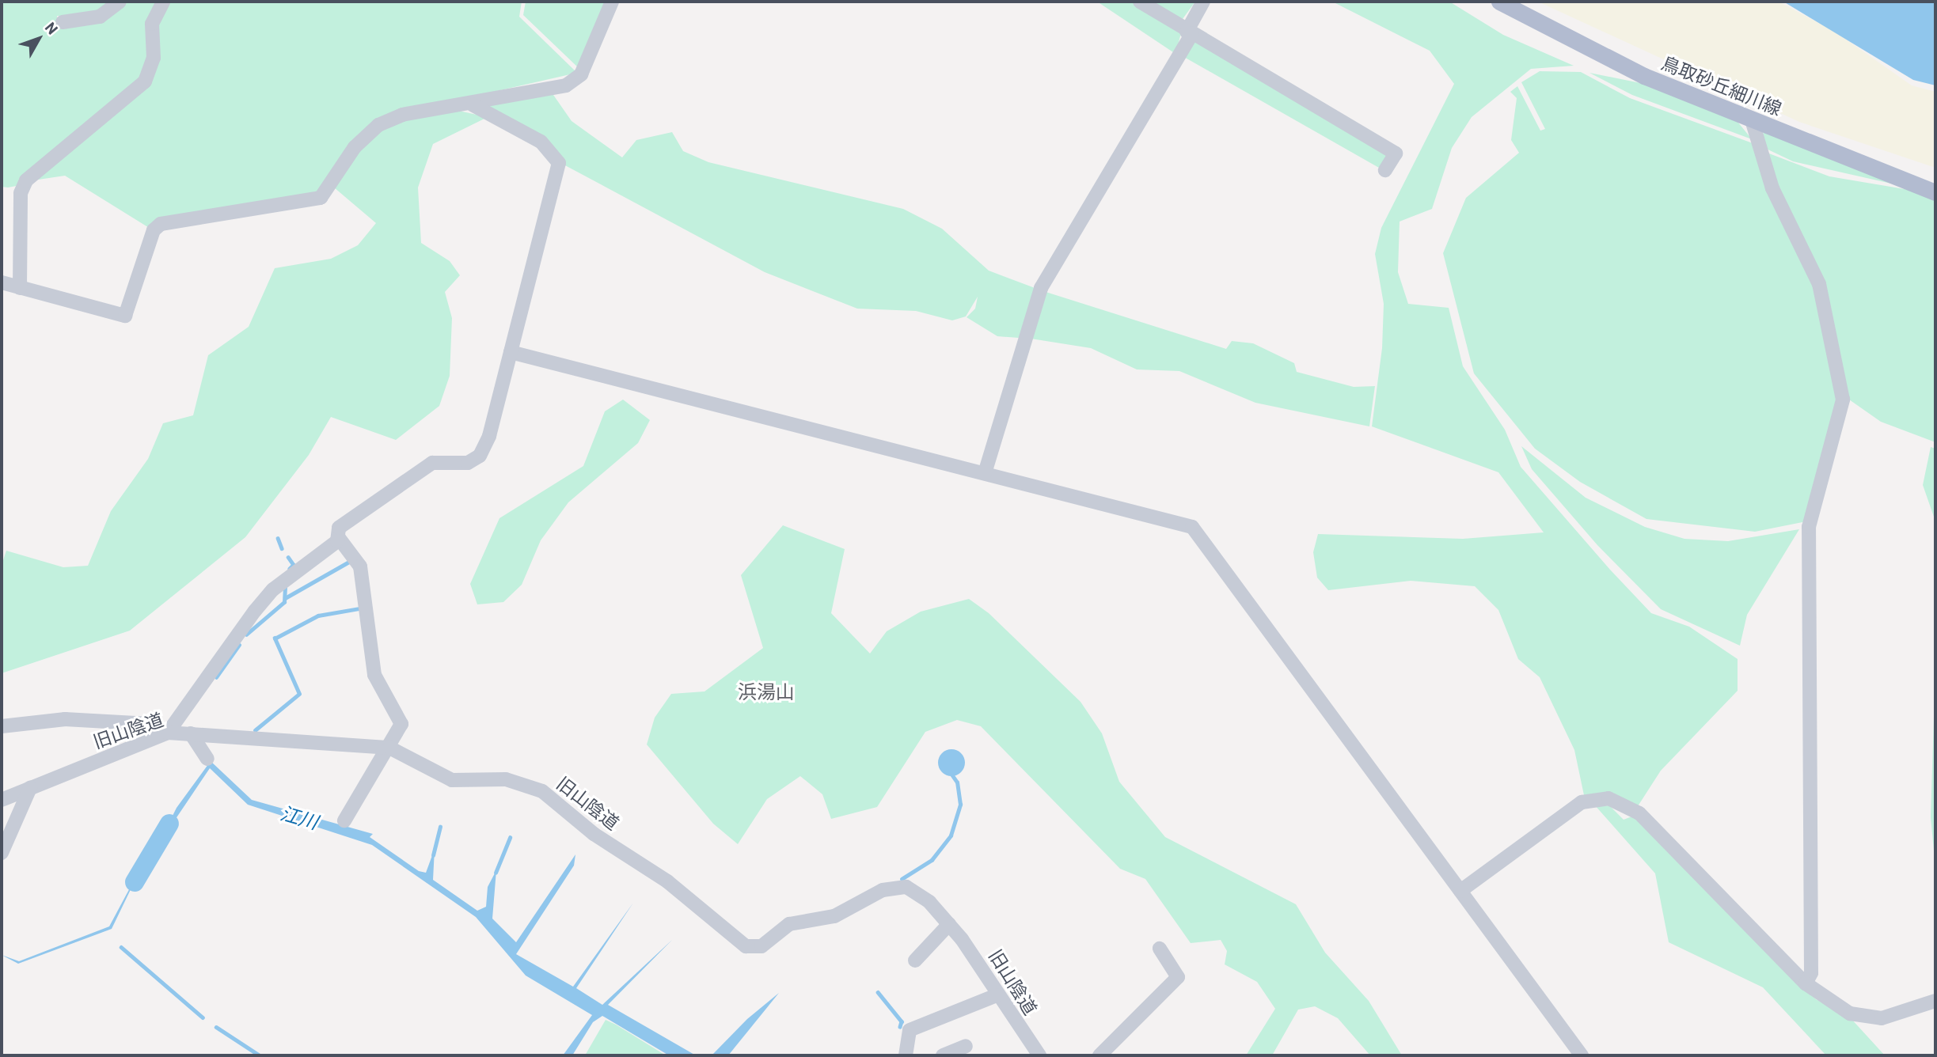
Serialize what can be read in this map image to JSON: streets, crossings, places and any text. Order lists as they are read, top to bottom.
{
  "streets": {
    "main road": ["鳥取砂丘細川線"],
    "street": ["旧山陰道"]
  },
  "districts": ["浜湯山"],
  "water": ["江川"],
  "north": "top right"
}
